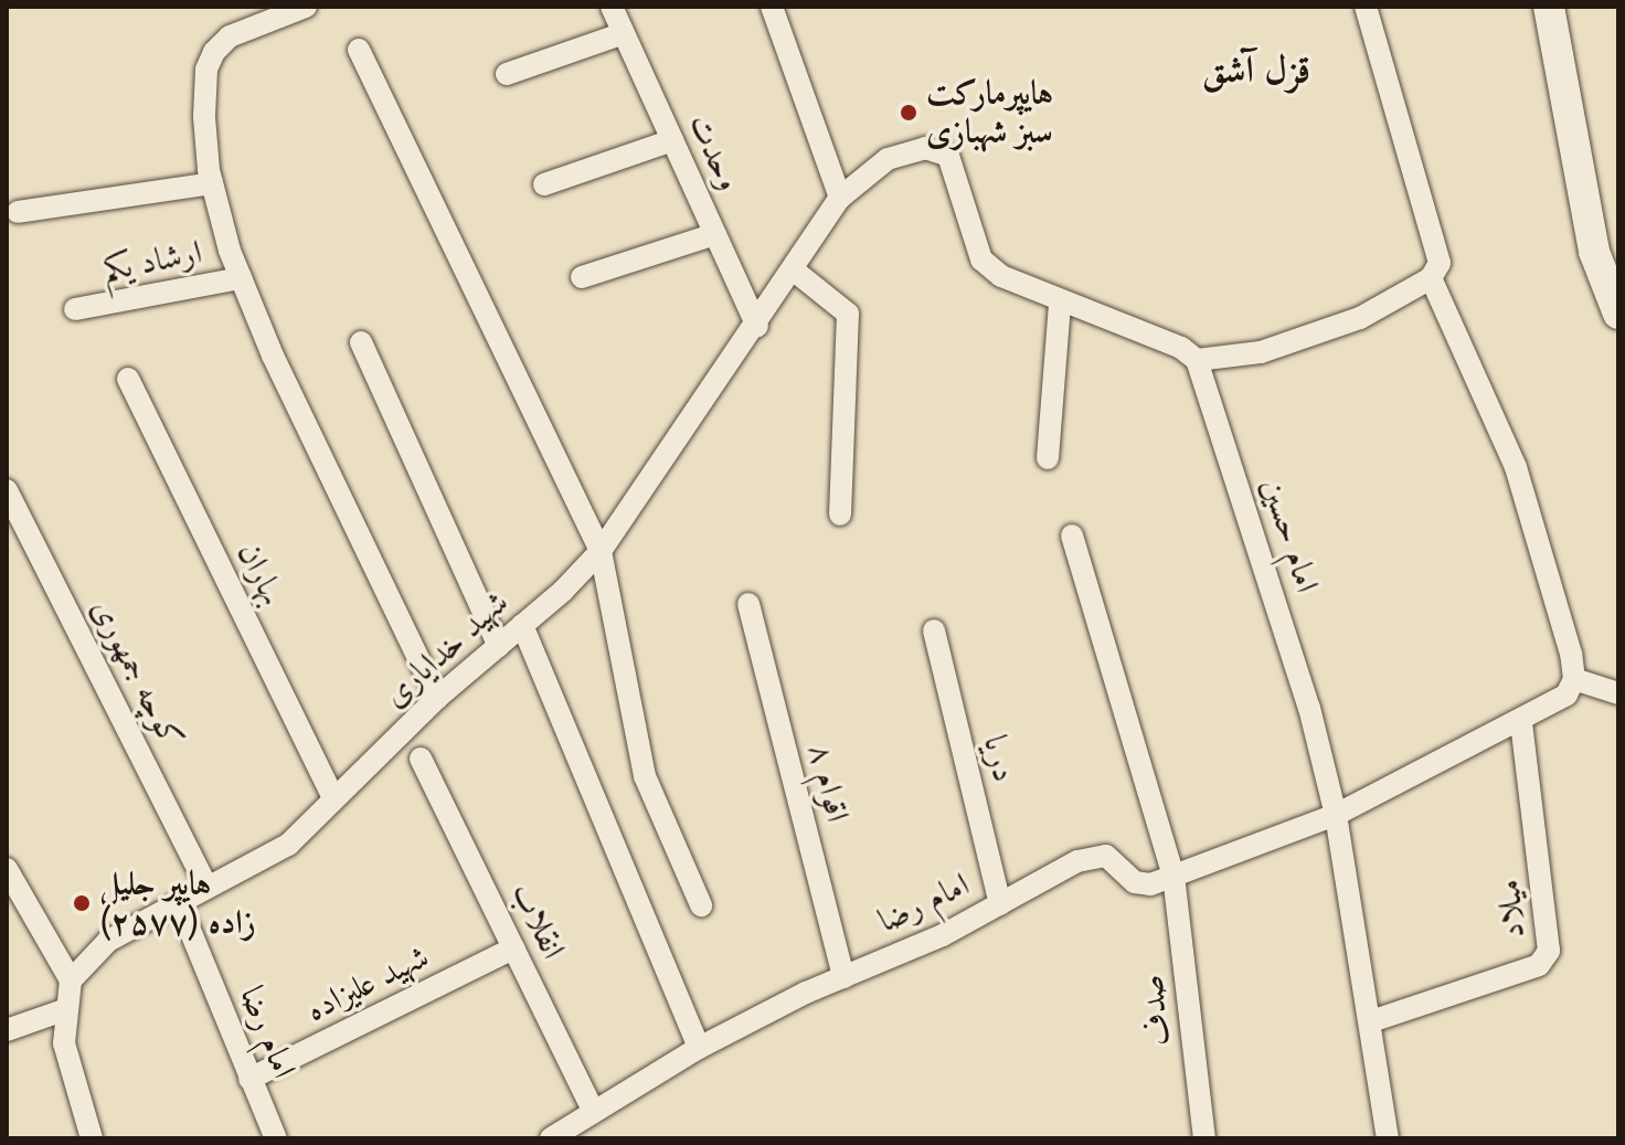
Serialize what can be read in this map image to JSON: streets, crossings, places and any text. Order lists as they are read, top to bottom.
{
  "streets": {
    "street": [
      "وحدت",
      "ارشاد یکم",
      "امام حسین",
      "بهاران",
      "شهید خدایاری",
      "کوچه جمهوری",
      "دریا",
      "اقوام ۸",
      "امام رضا",
      "میلاد",
      "انقلاب",
      "شهید علیزاده",
      "صدف"
    ]
  },
  "crossings": [
    ["وحدت", "شهید خدایاری"],
    ["امام حسین", "امام رضا"],
    ["امام حسین", "میلاد"],
    ["بهاران", "شهید خدایاری"],
    ["شهید خدایاری", "کوچه جمهوری"],
    ["شهید خدایاری", "امام رضا"],
    ["دریا", "امام رضا"],
    ["اقوام ۸", "امام رضا"],
    ["امام رضا", "میلاد"],
    ["امام رضا", "انقلاب"],
    ["امام رضا", "شهید علیزاده"],
    ["امام رضا", "صدف"],
    ["انقلاب", "شهید علیزاده"]
  ],
  "districts": ["قزل آشق"],
  "places": ["هایپرمارکت سبز شهبازی", "هایپر جلیل زاده (۲۵۷۷)"]
}
